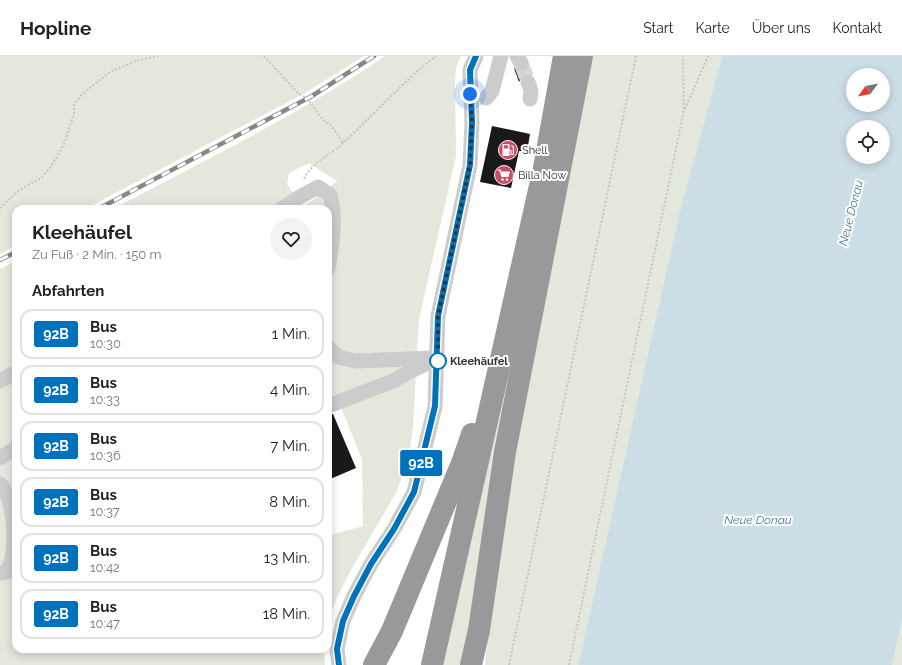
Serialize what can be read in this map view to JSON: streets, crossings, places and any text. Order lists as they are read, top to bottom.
{
  "water": ["Neue Donau"],
  "places": {
    "fuel station": ["Shell"],
    "supermarket": ["Billa Now"],
    "other": ["Kleehäufel"]
  },
  "lines": ["bus line 92B"],
  "north": "bottom left",
  "page": {
    "header": "Hopline",
    "nav": [
      "Start",
      "Karte",
      "Über uns",
      "Kontakt"
    ],
    "on_map": "92B",
    "heading": [
      ["Kleehäufel", "Zu Fuß · 2 Min. · 150 m"],
      "Abfahrten"
    ],
    "list": [
      {
        "mark": "92B",
        "name": "Bus",
        "note": "10:30",
        "value": "1 Min."
      },
      {
        "mark": "92B",
        "name": "Bus",
        "note": "10:33",
        "value": "4 Min."
      },
      {
        "mark": "92B",
        "name": "Bus",
        "note": "10:36",
        "value": "7 Min."
      },
      {
        "mark": "92B",
        "name": "Bus",
        "note": "10:37",
        "value": "8 Min."
      },
      {
        "mark": "92B",
        "name": "Bus",
        "note": "10:42",
        "value": "13 Min."
      },
      {
        "mark": "92B",
        "name": "Bus",
        "note": "10:47",
        "value": "18 Min."
      }
    ]
  }
}
